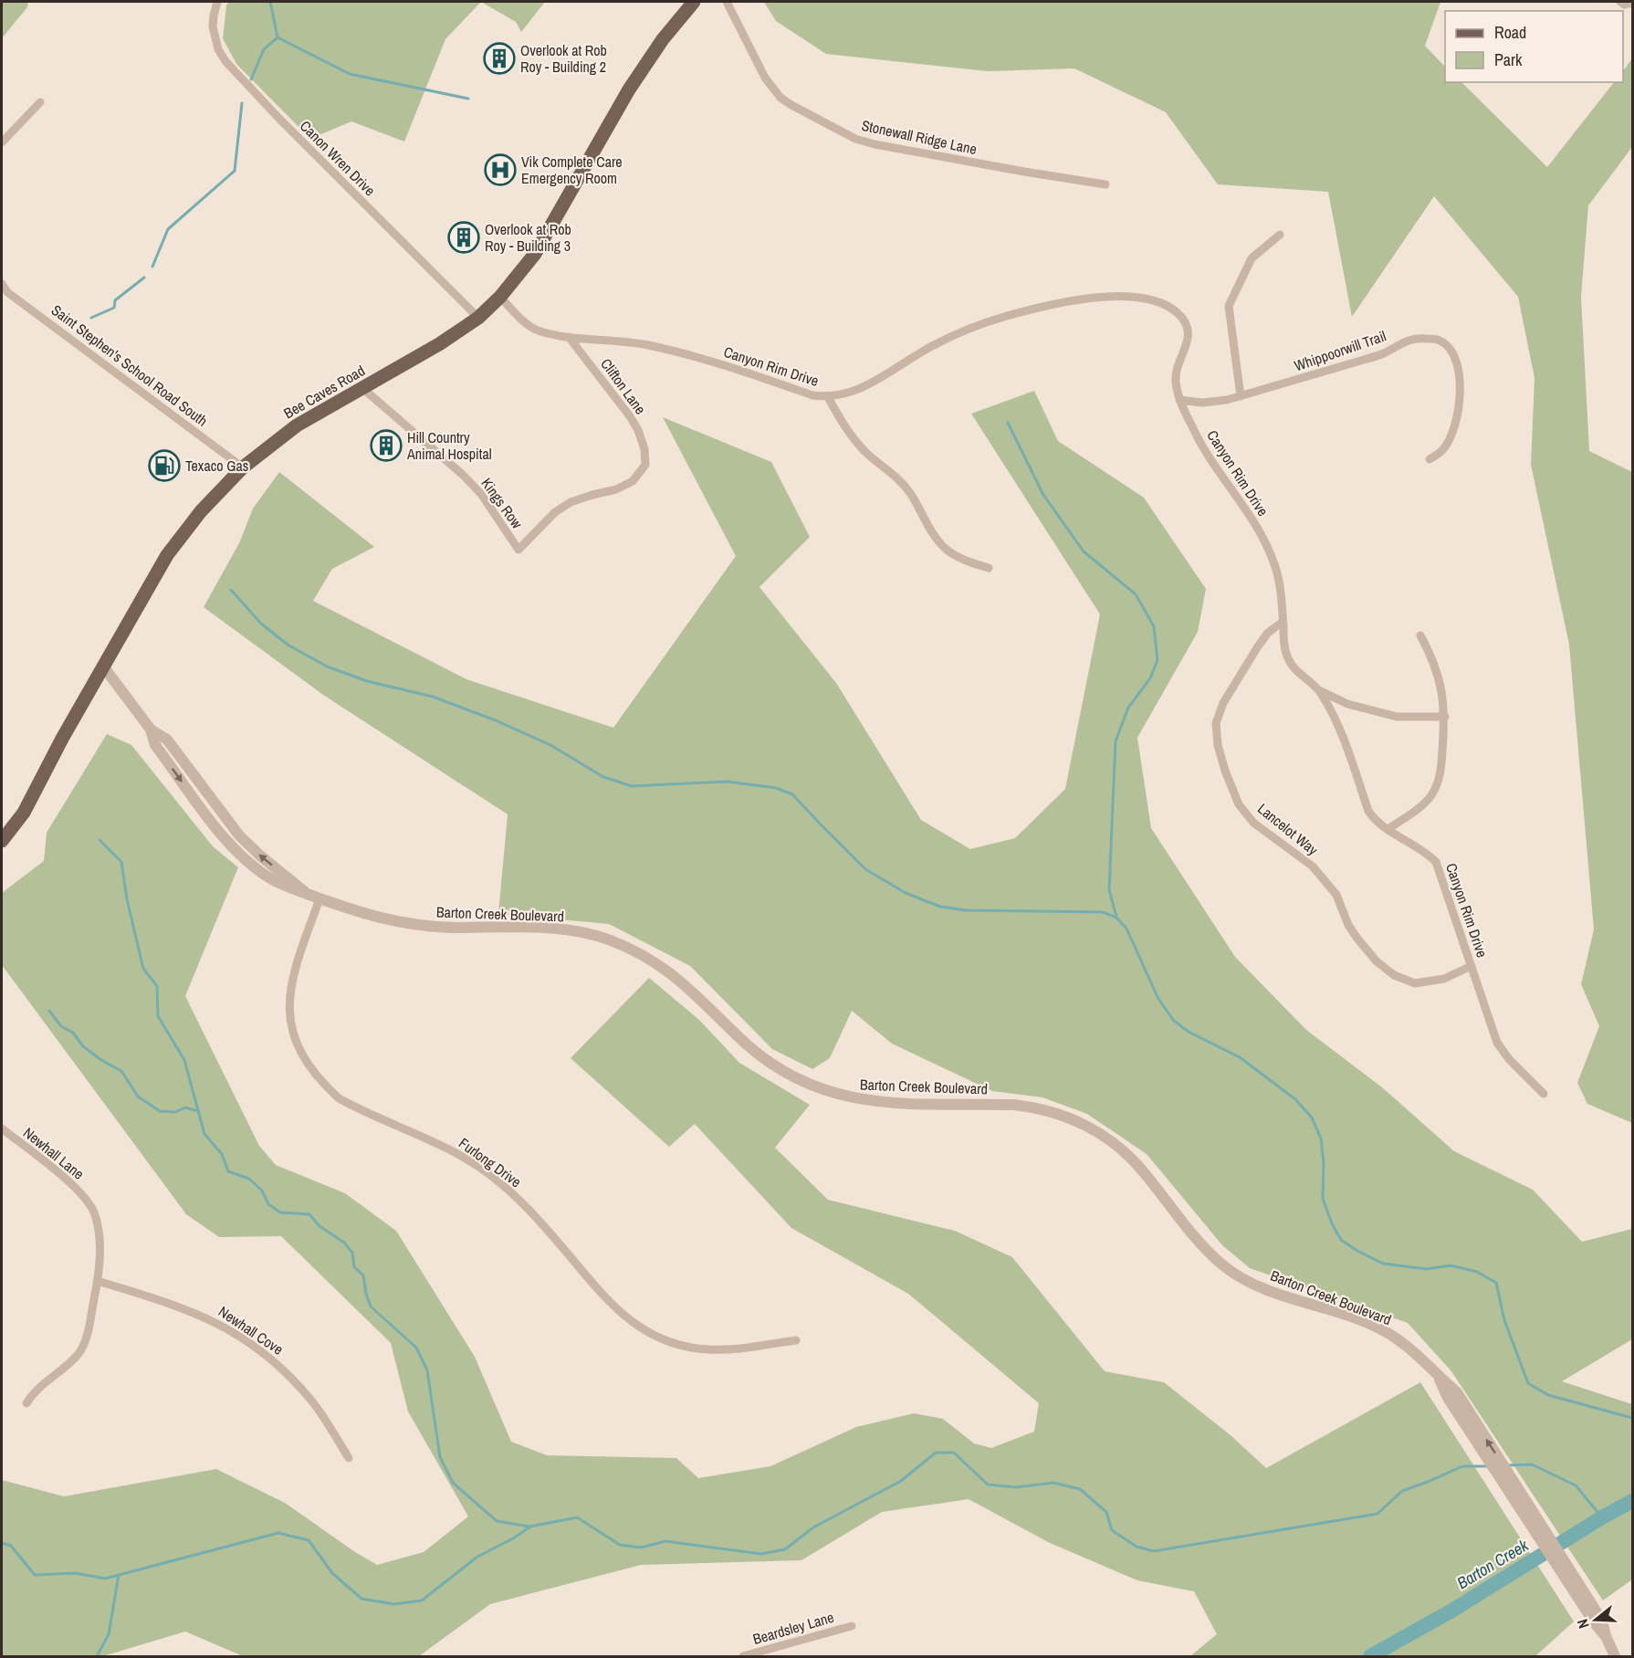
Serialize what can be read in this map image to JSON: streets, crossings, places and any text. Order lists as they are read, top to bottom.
{
  "streets": {
    "main road": ["Bee Caves Road"],
    "street": [
      "Stonewall Ridge Lane",
      "Canon Wren Drive",
      "Whippoorwill Trail",
      "Saint Stephen's School Road South",
      "Canyon Rim Drive",
      "Clifton Lane",
      "Kings Row",
      "Lancelot Way",
      "Barton Creek Boulevard",
      "Newhall Lane",
      "Furlong Drive",
      "Newhall Cove",
      "Beardsley Lane"
    ]
  },
  "crossings": [
    ["Canon Wren Drive", "Bee Caves Road"],
    ["Whippoorwill Trail", "Canyon Rim Drive"],
    ["Saint Stephen's School Road South", "Bee Caves Road"],
    ["Canyon Rim Drive", "Clifton Lane"],
    ["Canyon Rim Drive", "Bee Caves Road"],
    ["Canyon Rim Drive", "Lancelot Way"],
    ["Clifton Lane", "Kings Row"],
    ["Bee Caves Road", "Kings Row"],
    ["Bee Caves Road", "Barton Creek Boulevard"],
    ["Barton Creek Boulevard", "Furlong Drive"],
    ["Newhall Lane", "Newhall Cove"]
  ],
  "water": ["Barton Creek"],
  "places": {
    "building": ["Overlook at Rob Roy - Building 2", "Overlook at Rob Roy - Building 3", "Hill Country Animal Hospital"],
    "hospital": ["Vik Complete Care Emergency Room"],
    "fuel station": ["Texaco Gas"]
  },
  "legend": ["Road", "Park"],
  "north": "left"
}
